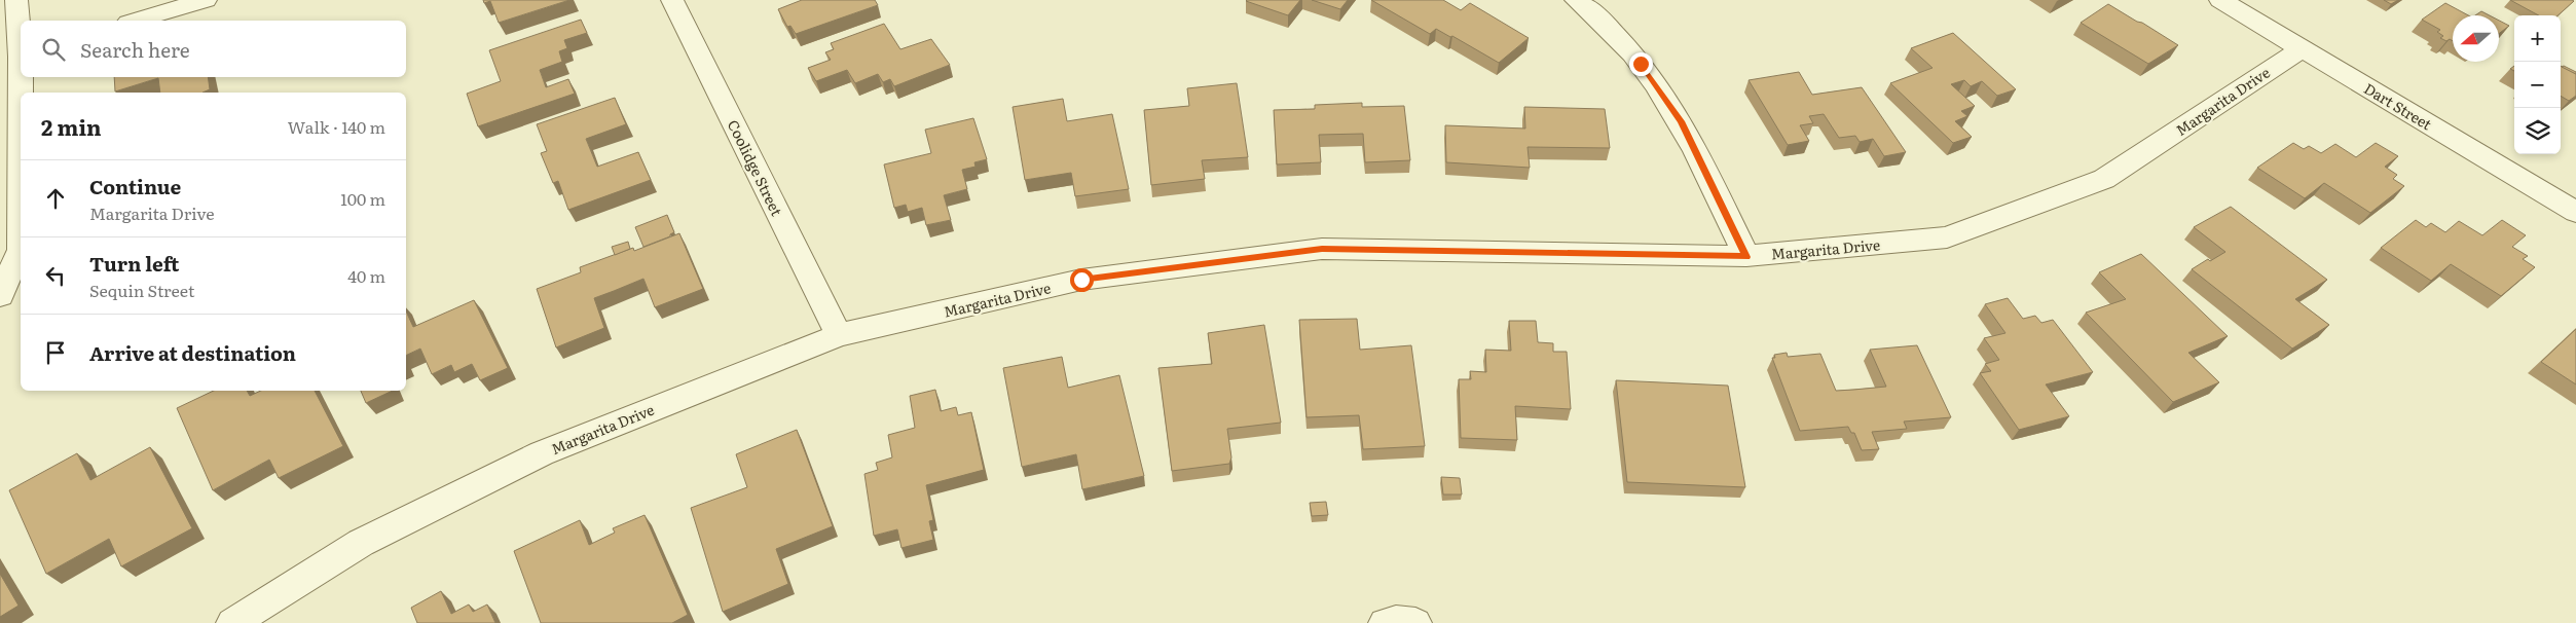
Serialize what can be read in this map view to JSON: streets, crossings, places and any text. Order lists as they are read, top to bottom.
{
  "streets": {
    "street": ["Margarita Drive", "Dart Street", "Coolidge Street"]
  },
  "crossings": [
    ["Margarita Drive", "Dart Street"],
    ["Margarita Drive", "Coolidge Street"]
  ],
  "north": "left",
  "page": {
    "map_buttons": ["+", "−"],
    "search": "Search here",
    "heading": ["2 min", "Walk · 140 m"],
    "list": [
      ["Continue", "Margarita Drive", "100 m"],
      ["Turn left", "Sequin Street", "40 m"],
      "Arrive at destination"
    ]
  }
}
